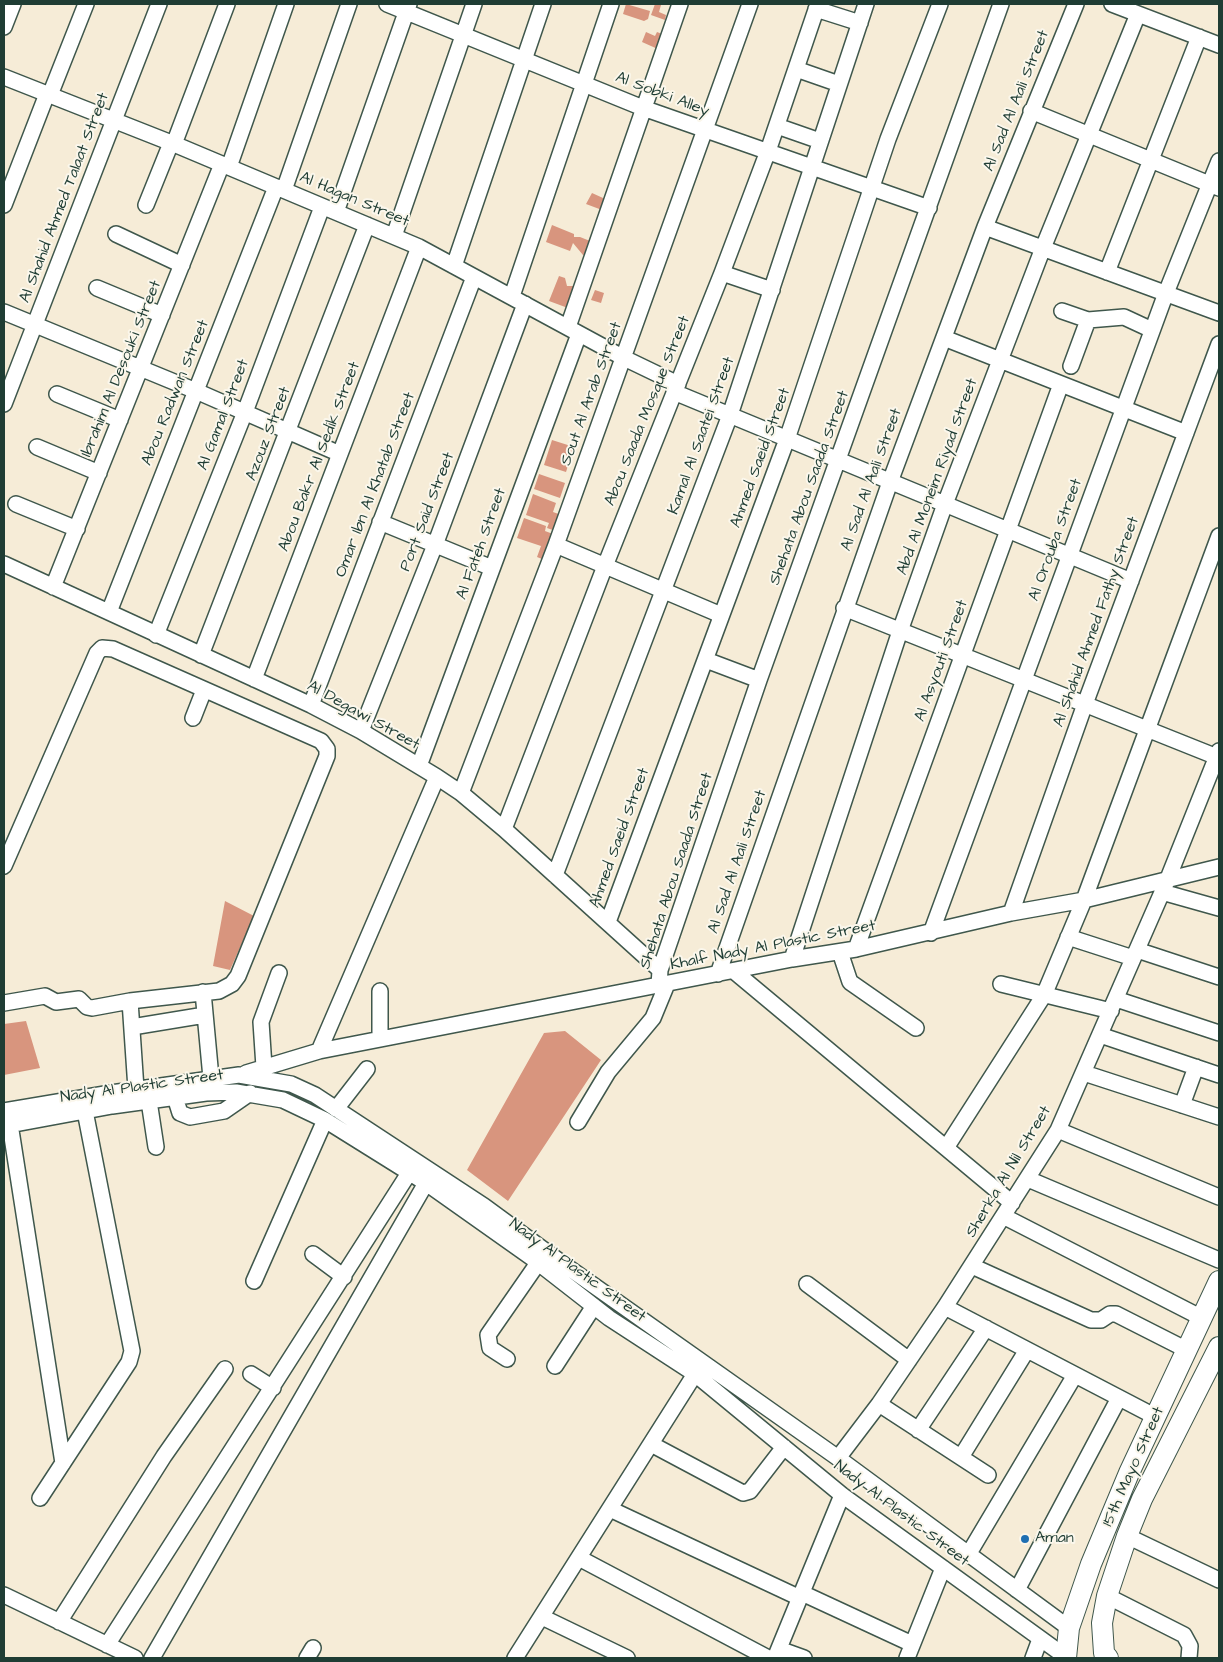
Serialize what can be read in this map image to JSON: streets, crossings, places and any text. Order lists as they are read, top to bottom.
{
  "streets": {
    "main road": ["15th Mayo Street"],
    "street": [
      "Al Sobki Alley",
      "Al Sad Al Aali Street",
      "Al Shahid Ahmed Talaat Street",
      "Al Hagan Street",
      "Ibrahim Al Desouki Street",
      "Abou Radwan Street",
      "Sout Al Arab Street",
      "Abou Saada Mosque Street",
      "Al Gamal Street",
      "Azouz Street",
      "Kamal Al Saatei Street",
      "Abou Bakr Al Sedik Street",
      "Ahmed Saeid Street",
      "Abd Al Moneim Riyad Street",
      "Omar Ibn Al Khatab Street",
      "Shehata Abou Saada Street",
      "Port Said Street",
      "Al Orouba Street",
      "Al Fateh Street",
      "Al Shahid Ahmed Fathy Street",
      "Al Asyouti Street",
      "Al Degawi Street",
      "Khalf Nady Al Plastic Street",
      "Nady Al Plastic Street",
      "Sherka Al Nil Street"
    ]
  },
  "crossings": [
    ["Al Sobki Alley", "Sout Al Arab Street"],
    ["Al Sobki Alley", "Abou Saada Mosque Street"],
    ["Al Sobki Alley", "Al Gamal Street"],
    ["Al Sobki Alley", "Kamal Al Saatei Street"],
    ["Al Sobki Alley", "Ahmed Saeid Street"],
    ["Al Sobki Alley", "Shehata Abou Saada Street"],
    ["Al Sobki Alley", "Port Said Street"],
    ["Al Sobki Alley", "Al Fateh Street"],
    ["Al Sad Al Aali Street", "Al Hagan Street"],
    ["Al Sad Al Aali Street", "Khalf Nady Al Plastic Street"],
    ["Al Shahid Ahmed Talaat Street", "Al Hagan Street"],
    ["Al Hagan Street", "Ibrahim Al Desouki Street"],
    ["Al Hagan Street", "Abou Radwan Street"],
    ["Al Hagan Street", "Sout Al Arab Street"],
    ["Al Hagan Street", "Abou Saada Mosque Street"],
    ["Al Hagan Street", "Al Gamal Street"],
    ["Al Hagan Street", "Azouz Street"],
    ["Al Hagan Street", "Kamal Al Saatei Street"],
    ["Al Hagan Street", "Abou Bakr Al Sedik Street"],
    ["Al Hagan Street", "Ahmed Saeid Street"],
    ["Al Hagan Street", "Abd Al Moneim Riyad Street"],
    ["Al Hagan Street", "Omar Ibn Al Khatab Street"],
    ["Al Hagan Street", "Shehata Abou Saada Street"],
    ["Al Hagan Street", "Port Said Street"],
    ["Al Hagan Street", "Al Orouba Street"],
    ["Al Hagan Street", "Al Fateh Street"],
    ["Al Hagan Street", "Al Shahid Ahmed Fathy Street"],
    ["Al Hagan Street", "Al Asyouti Street"],
    ["Ibrahim Al Desouki Street", "Al Degawi Street"],
    ["Abou Radwan Street", "Al Degawi Street"],
    ["Sout Al Arab Street", "Al Degawi Street"],
    ["Abou Saada Mosque Street", "Al Degawi Street"],
    ["Al Gamal Street", "Al Degawi Street"],
    ["Azouz Street", "Al Degawi Street"],
    ["Kamal Al Saatei Street", "Al Degawi Street"],
    ["Abou Bakr Al Sedik Street", "Al Degawi Street"],
    ["Ahmed Saeid Street", "Al Degawi Street"],
    ["Abd Al Moneim Riyad Street", "Khalf Nady Al Plastic Street"],
    ["Omar Ibn Al Khatab Street", "Al Degawi Street"],
    ["Shehata Abou Saada Street", "Al Degawi Street"],
    ["Shehata Abou Saada Street", "Khalf Nady Al Plastic Street"],
    ["Port Said Street", "Al Degawi Street"],
    ["Al Orouba Street", "Khalf Nady Al Plastic Street"],
    ["Al Fateh Street", "Al Degawi Street"],
    ["Al Shahid Ahmed Fathy Street", "Khalf Nady Al Plastic Street"],
    ["Al Asyouti Street", "Khalf Nady Al Plastic Street"],
    ["Khalf Nady Al Plastic Street", "Nady Al Plastic Street"],
    ["Khalf Nady Al Plastic Street", "Sherka Al Nil Street"],
    ["Nady Al Plastic Street", "Sherka Al Nil Street"],
    ["Nady Al Plastic Street", "15th Mayo Street"]
  ],
  "places": ["Aman"]
}
